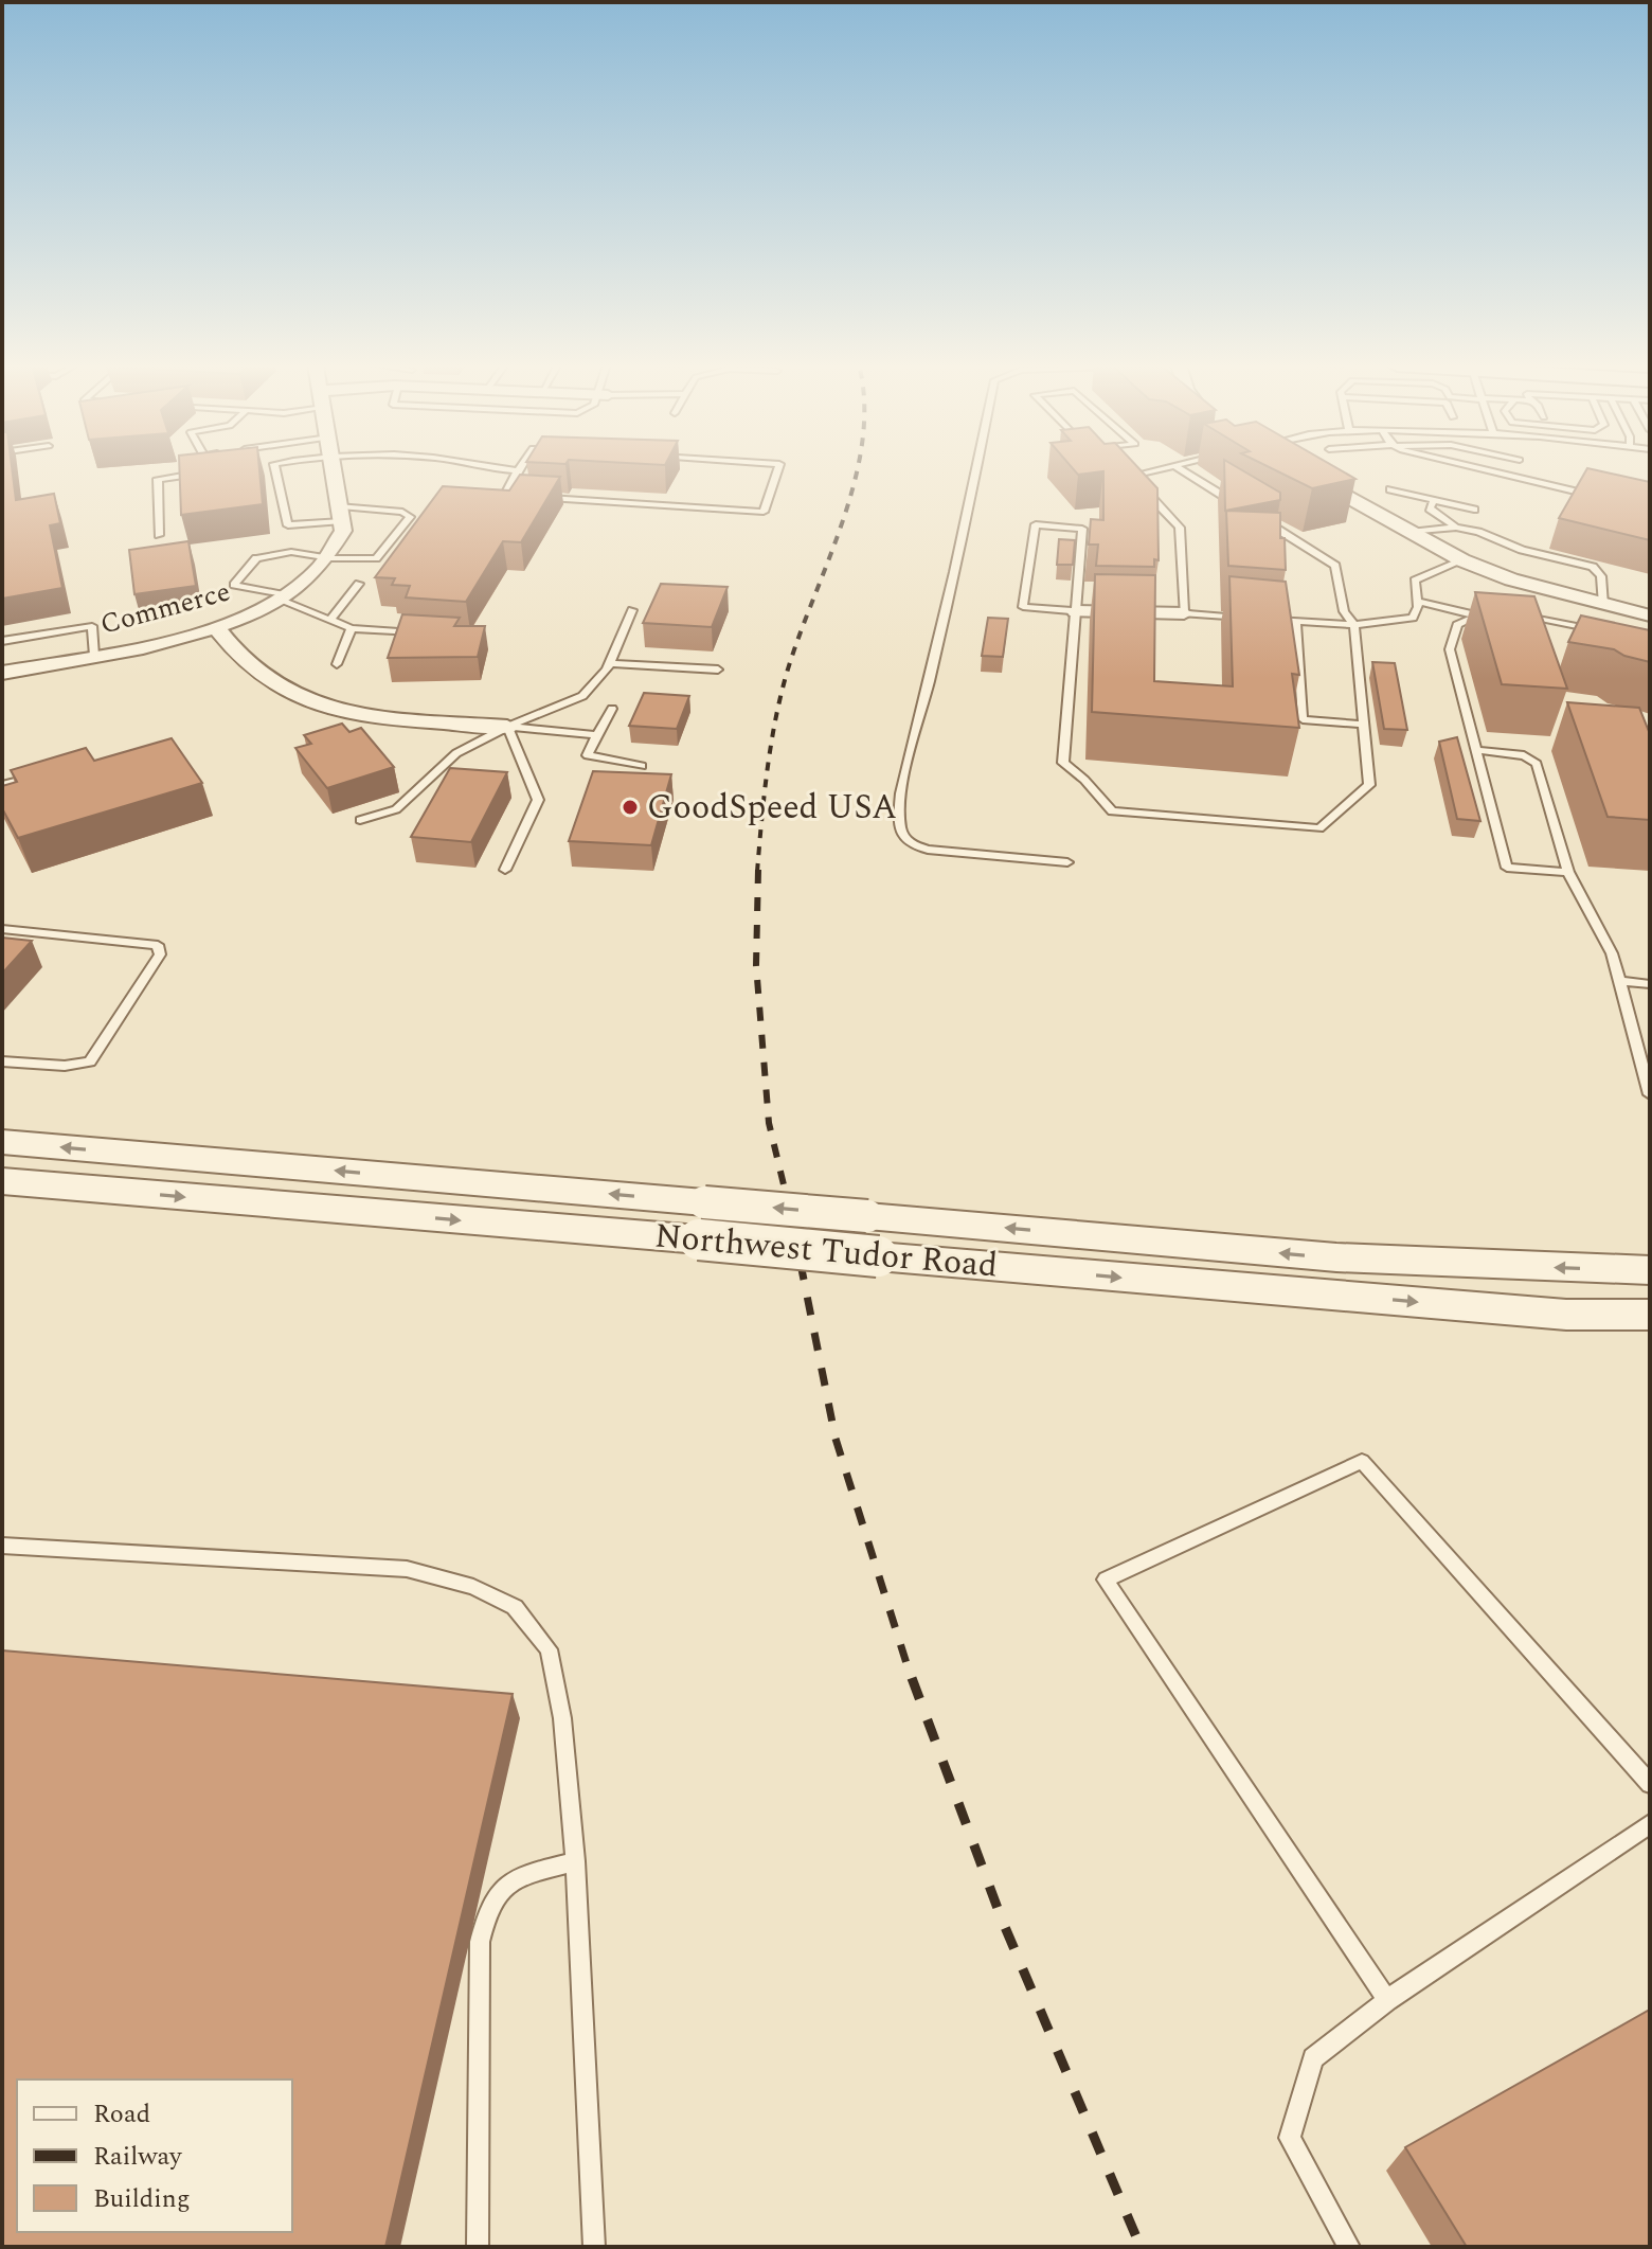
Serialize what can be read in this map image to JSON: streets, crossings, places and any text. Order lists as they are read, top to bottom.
{
  "streets": {
    "street": ["Commerce", "Northwest Tudor Road"]
  },
  "places": ["GoodSpeed USA"],
  "legend": ["Road", "Railway", "Building"]
}
